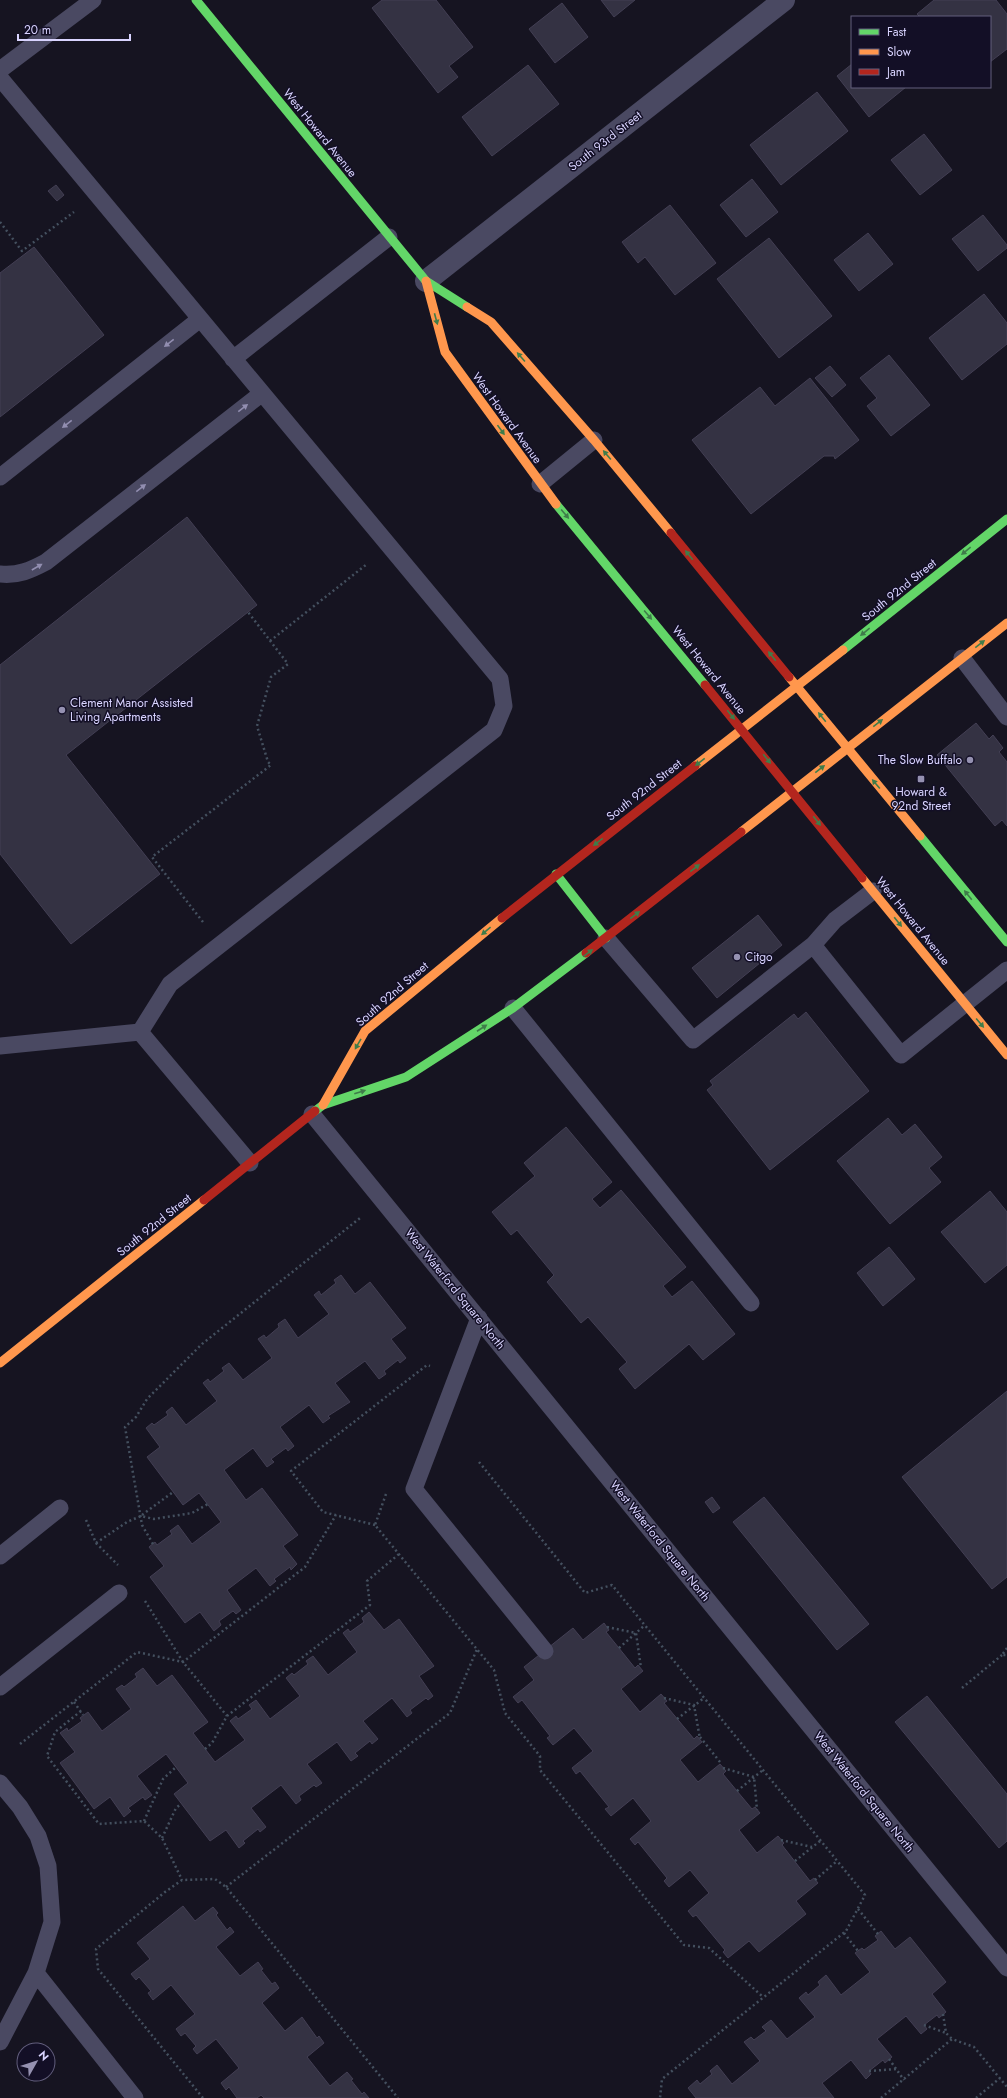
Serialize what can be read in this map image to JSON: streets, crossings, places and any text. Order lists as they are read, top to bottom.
{
  "streets": {
    "main road": ["West Howard Avenue", "South 92nd Street"],
    "street": ["South 93rd Street"],
    "lane": ["West Waterford Square North"]
  },
  "crossings": [
    ["West Howard Avenue", "South 93rd Street"],
    ["West Howard Avenue", "South 92nd Street"],
    ["South 92nd Street", "West Waterford Square North"]
  ],
  "places": {
    "other": ["Clement Manor Assisted Living Apartments", "The Slow Buffalo", "Citgo"],
    "transit": ["Howard & 92nd Street"]
  },
  "legend": ["Fast", "Slow", "Jam"],
  "scale_bar": "20 m",
  "north": "top right"
}
